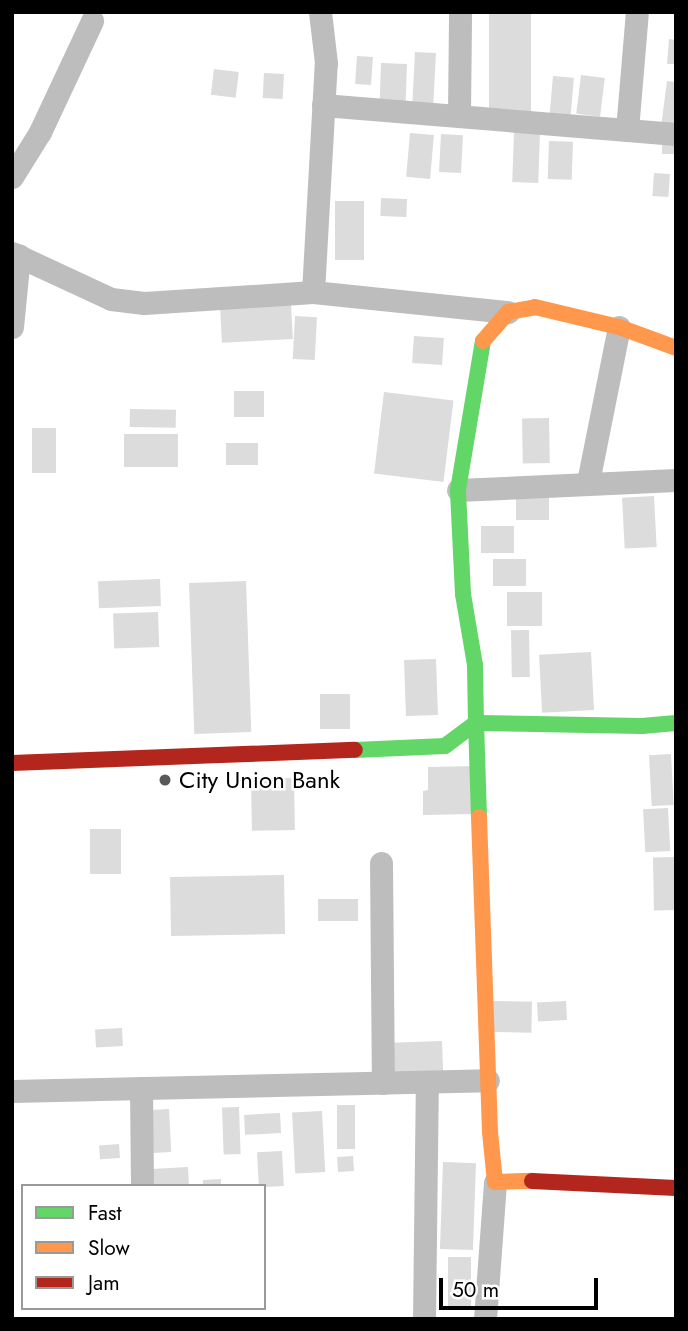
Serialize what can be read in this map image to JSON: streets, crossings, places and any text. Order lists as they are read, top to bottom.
{
  "places": ["City Union Bank"],
  "legend": ["Fast", "Slow", "Jam"],
  "scale_bar": "50 m"
}
